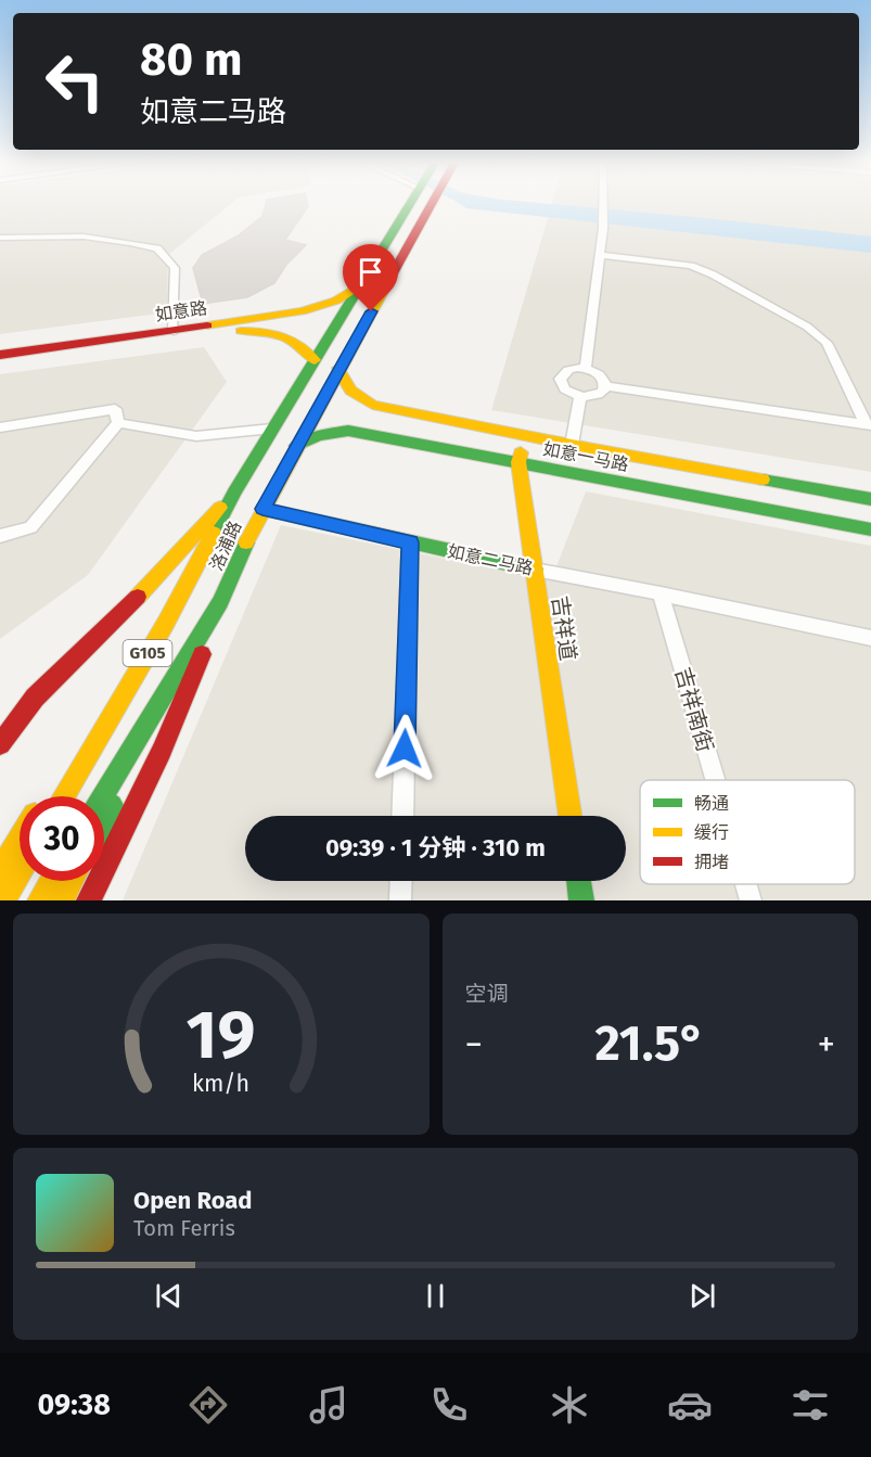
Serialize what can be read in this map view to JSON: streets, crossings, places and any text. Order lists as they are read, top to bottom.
{
  "streets": {
    "main road": [
      "如意路",
      "如意一马路",
      "洛浦路",
      "如意二马路",
      "吉祥道",
      "G105"
    ],
    "street": ["吉祥南街"]
  },
  "crossings": [
    ["如意路", "洛浦路"],
    ["如意一马路", "洛浦路"],
    ["如意一马路", "吉祥道"],
    ["洛浦路", "如意二马路"],
    ["如意二马路", "吉祥道"],
    ["如意二马路", "吉祥南街"]
  ],
  "legend": ["畅通", "缓行", "拥堵"],
  "page": {
    "turn": ["80 m", "如意二马路"],
    "limit": "30",
    "trip": "09:39 · 1 分钟 · 310 m",
    "tile": "空调",
    "heat": ["−", "21.5°", "+"],
    "song": ["Open Road", "Tom Ferris"],
    "tabs": "09:38",
    "gauge": ["19", "km/h"]
  }
}
